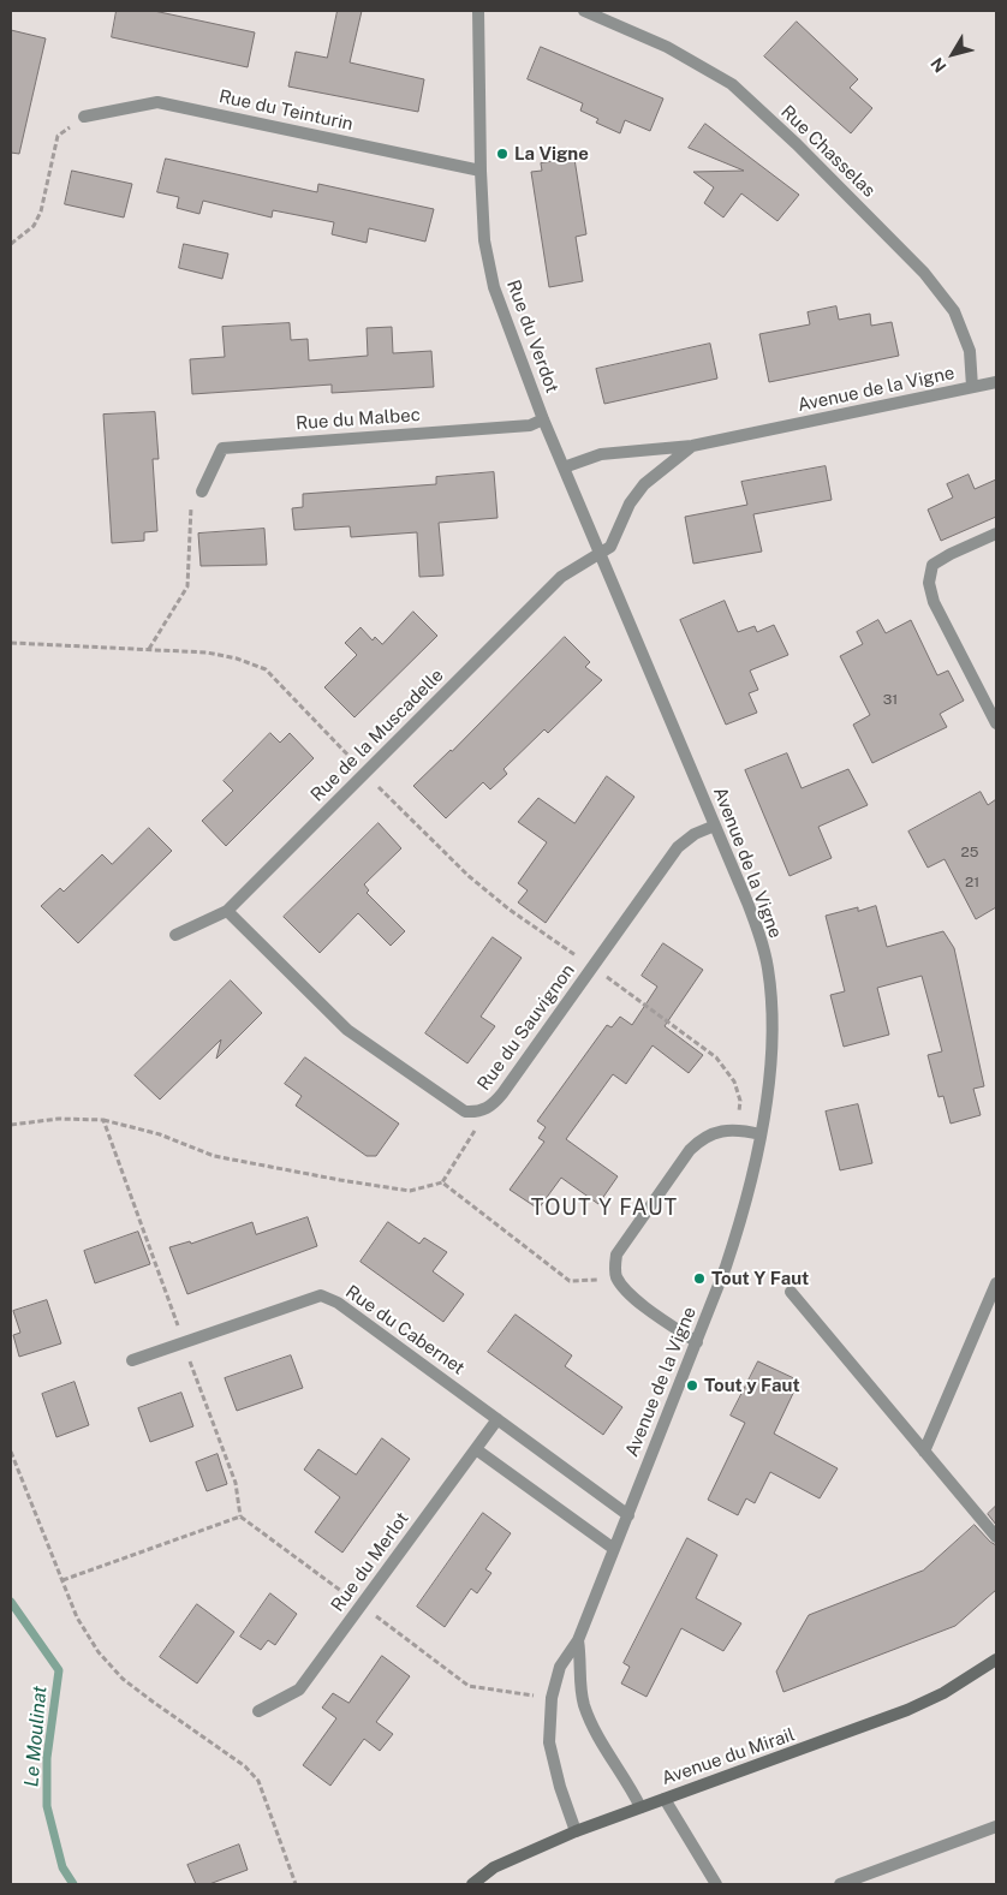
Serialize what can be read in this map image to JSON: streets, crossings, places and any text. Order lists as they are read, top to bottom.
{
  "streets": {
    "street": [
      "Rue du Teinturin",
      "Rue Chasselas",
      "Rue du Verdot",
      "Avenue de la Vigne",
      "Rue du Malbec",
      "Rue de la Muscadelle",
      "Rue du Sauvignon",
      "Rue du Cabernet",
      "Rue du Merlot",
      "Avenue du Mirail"
    ]
  },
  "crossings": [
    ["Rue du Teinturin", "Rue du Verdot"],
    ["Rue Chasselas", "Avenue de la Vigne"],
    ["Rue du Verdot", "Avenue de la Vigne"],
    ["Rue du Verdot", "Rue du Malbec"],
    ["Rue du Verdot", "Rue de la Muscadelle"],
    ["Avenue de la Vigne", "Rue de la Muscadelle"],
    ["Avenue de la Vigne", "Rue du Sauvignon"],
    ["Avenue de la Vigne", "Rue du Cabernet"],
    ["Avenue de la Vigne", "Avenue du Mirail"],
    ["Rue de la Muscadelle", "Rue du Sauvignon"],
    ["Rue du Cabernet", "Rue du Merlot"]
  ],
  "districts": ["TOUT Y FAUT"],
  "water": ["Le Moulinat"],
  "places": ["La Vigne", "Tout Y Faut", "Tout y Faut"],
  "house_numbers": ["31", "25", "21"],
  "north": "bottom left"
}
